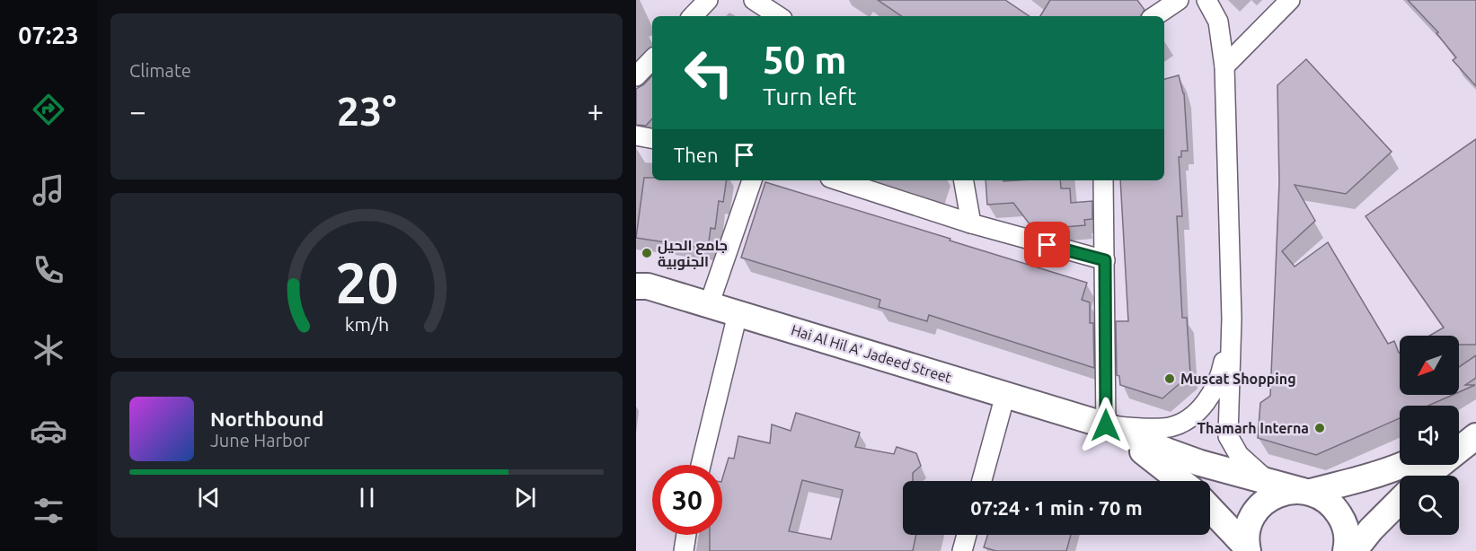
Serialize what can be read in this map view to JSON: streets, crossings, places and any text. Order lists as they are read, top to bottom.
{
  "streets": {
    "street": ["Hai Al Hil A' Jadeed Street"]
  },
  "places": ["جامع الحيل الجنوبية", "Muscat Shopping", "Thamarh Interna"],
  "north": "bottom left",
  "page": {
    "tabs": "07:23",
    "tile": "Climate",
    "turn": ["50 m", "Turn left"],
    "heat": ["−", "23°", "+"],
    "then": "Then",
    "song": ["Northbound", "June Harbor"],
    "limit": "30",
    "trip": "07:24 · 1 min · 70 m",
    "gauge": ["20", "km/h"]
  }
}
